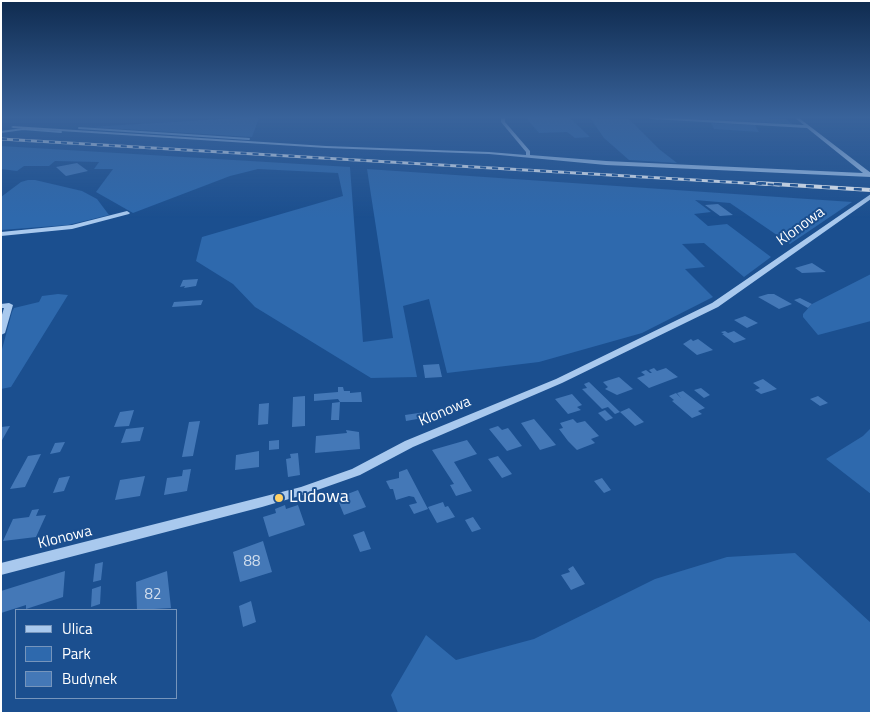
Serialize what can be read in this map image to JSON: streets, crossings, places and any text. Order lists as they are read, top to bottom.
{
  "streets": {
    "street": ["Klonowa"]
  },
  "places": ["Ludowa"],
  "house_numbers": ["88", "82"],
  "legend": ["Ulica", "Park", "Budynek"]
}
